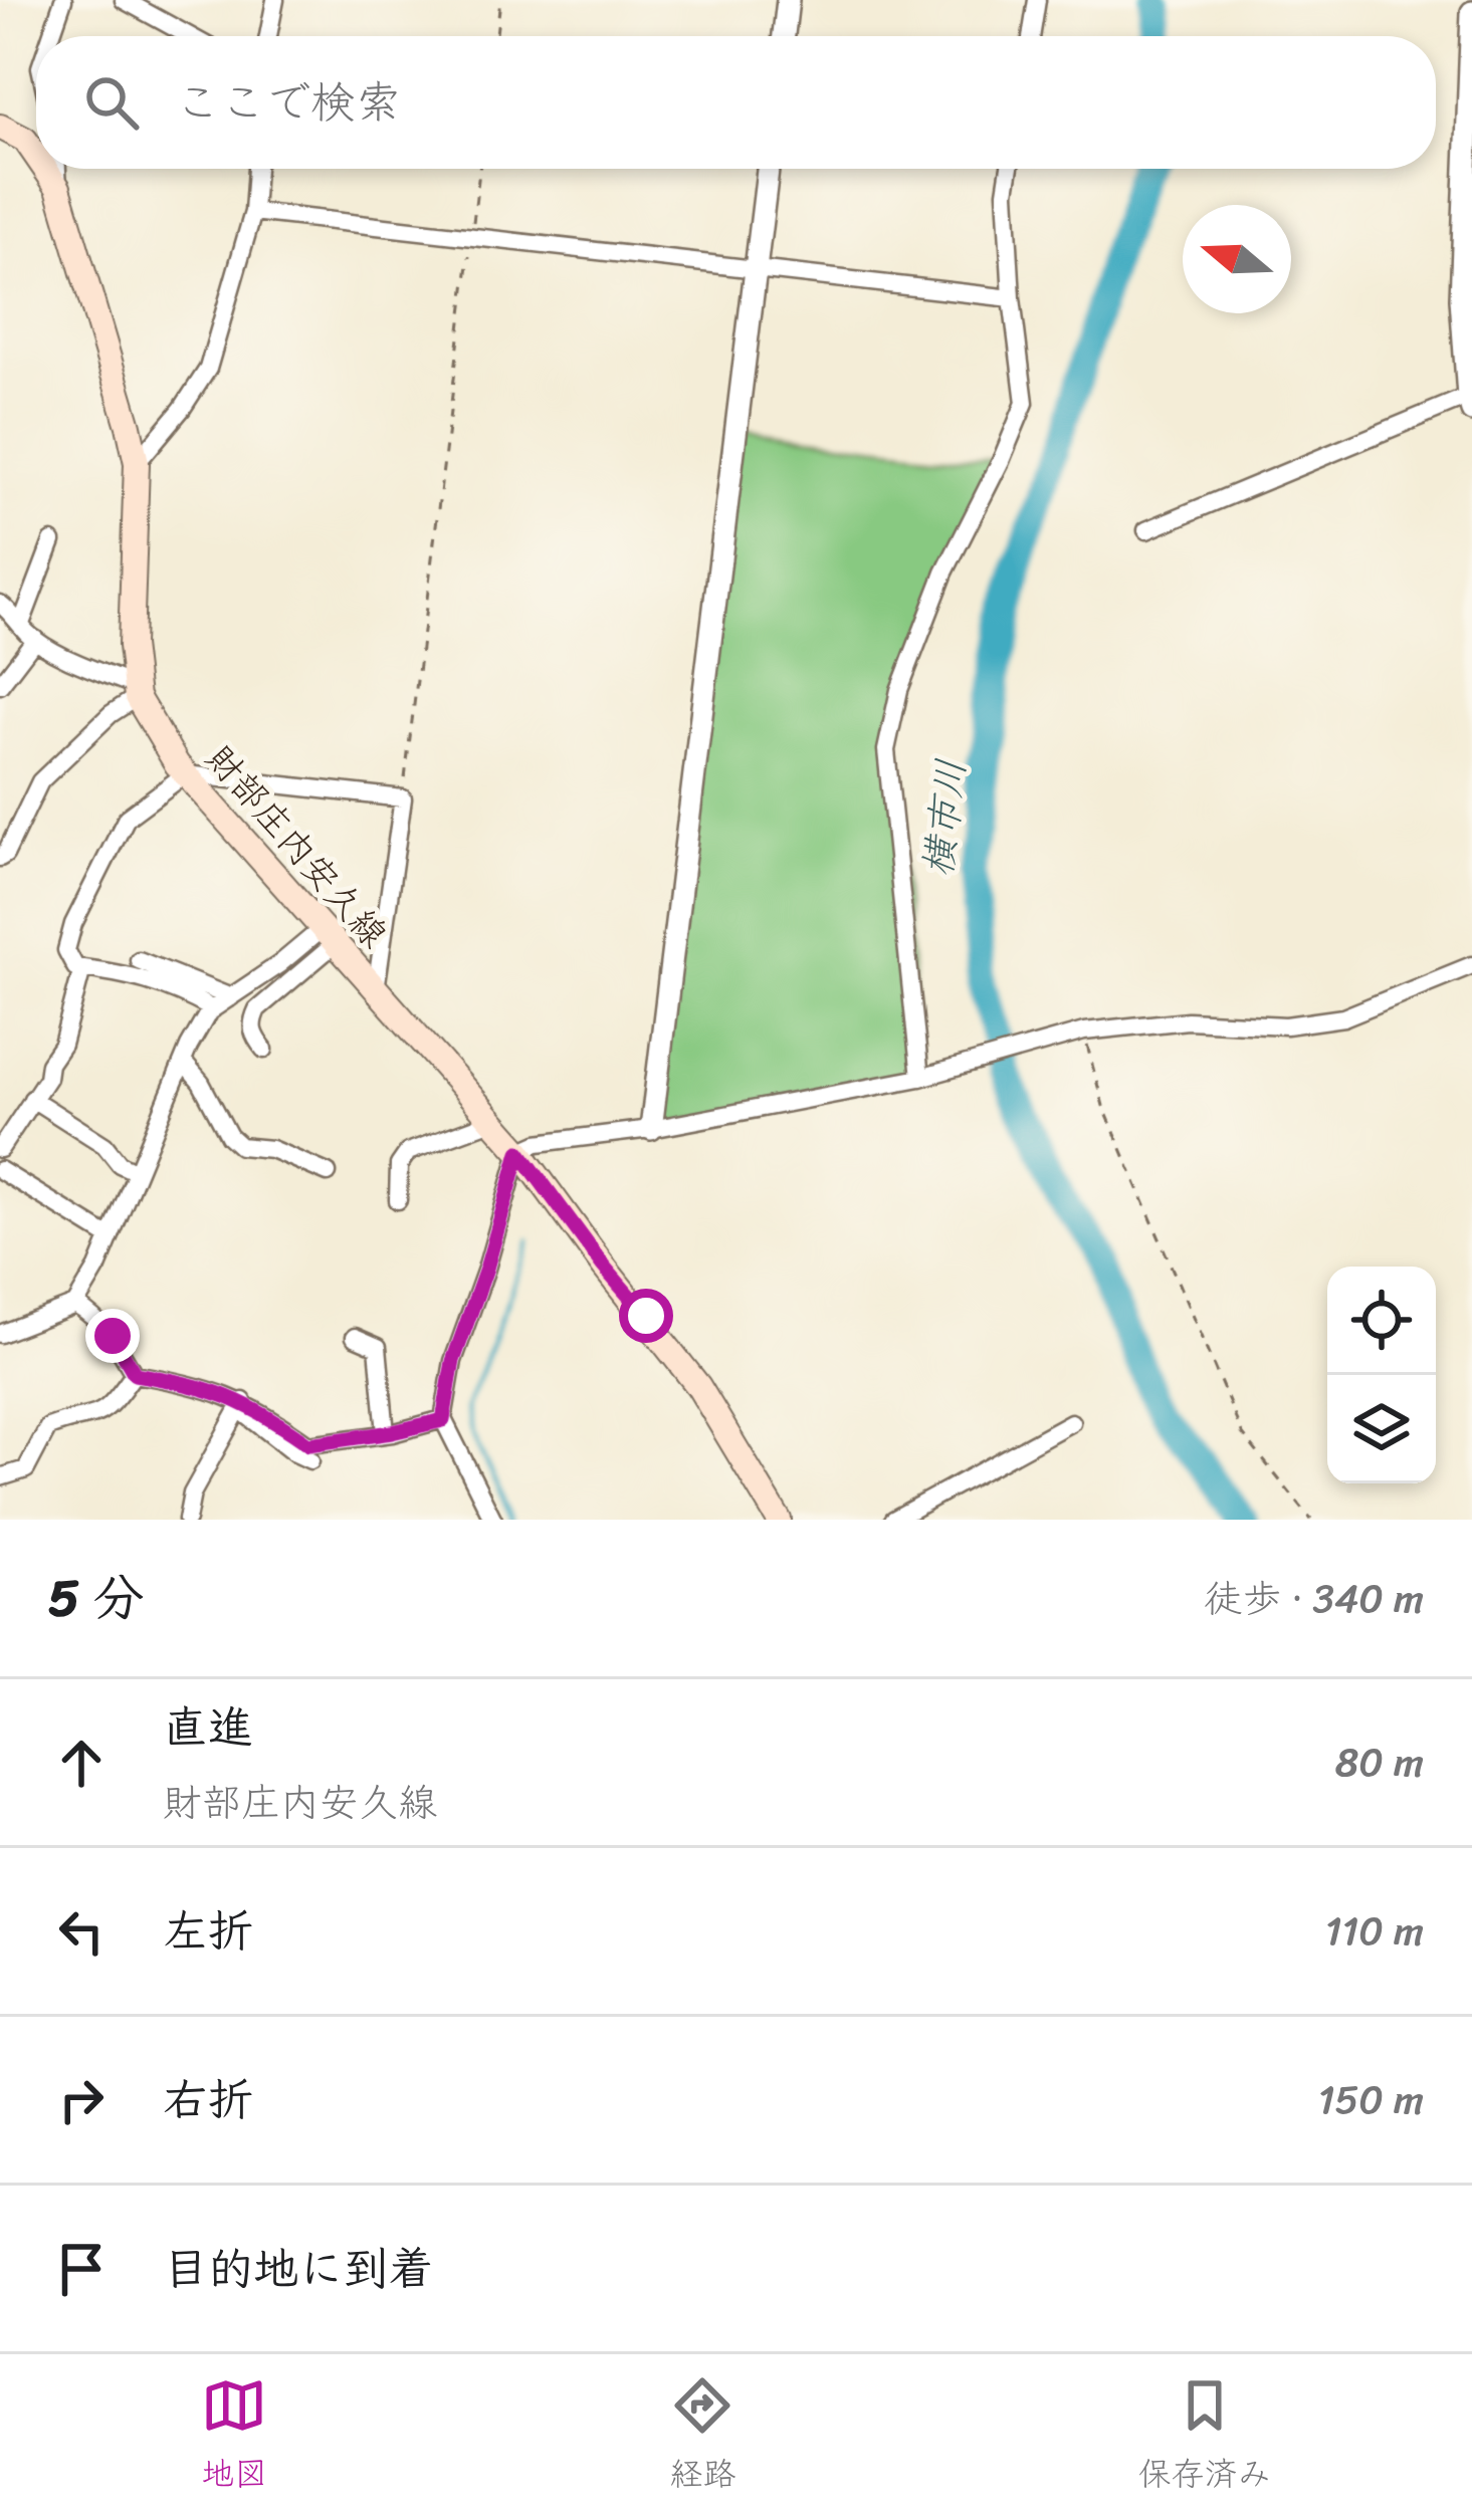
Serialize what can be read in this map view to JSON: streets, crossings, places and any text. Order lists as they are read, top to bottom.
{
  "streets": {
    "main road": ["財部庄内安久線"]
  },
  "water": ["横市川"],
  "north": "left",
  "page": {
    "search": "ここで検索",
    "heading": ["5 分", "徒歩 · 340 m"],
    "list": [
      ["直進", "財部庄内安久線", "80 m"],
      ["左折", "110 m"],
      ["右折", "150 m"],
      "目的地に到着"
    ],
    "nav": ["地図", "経路", "保存済み"]
  }
}
